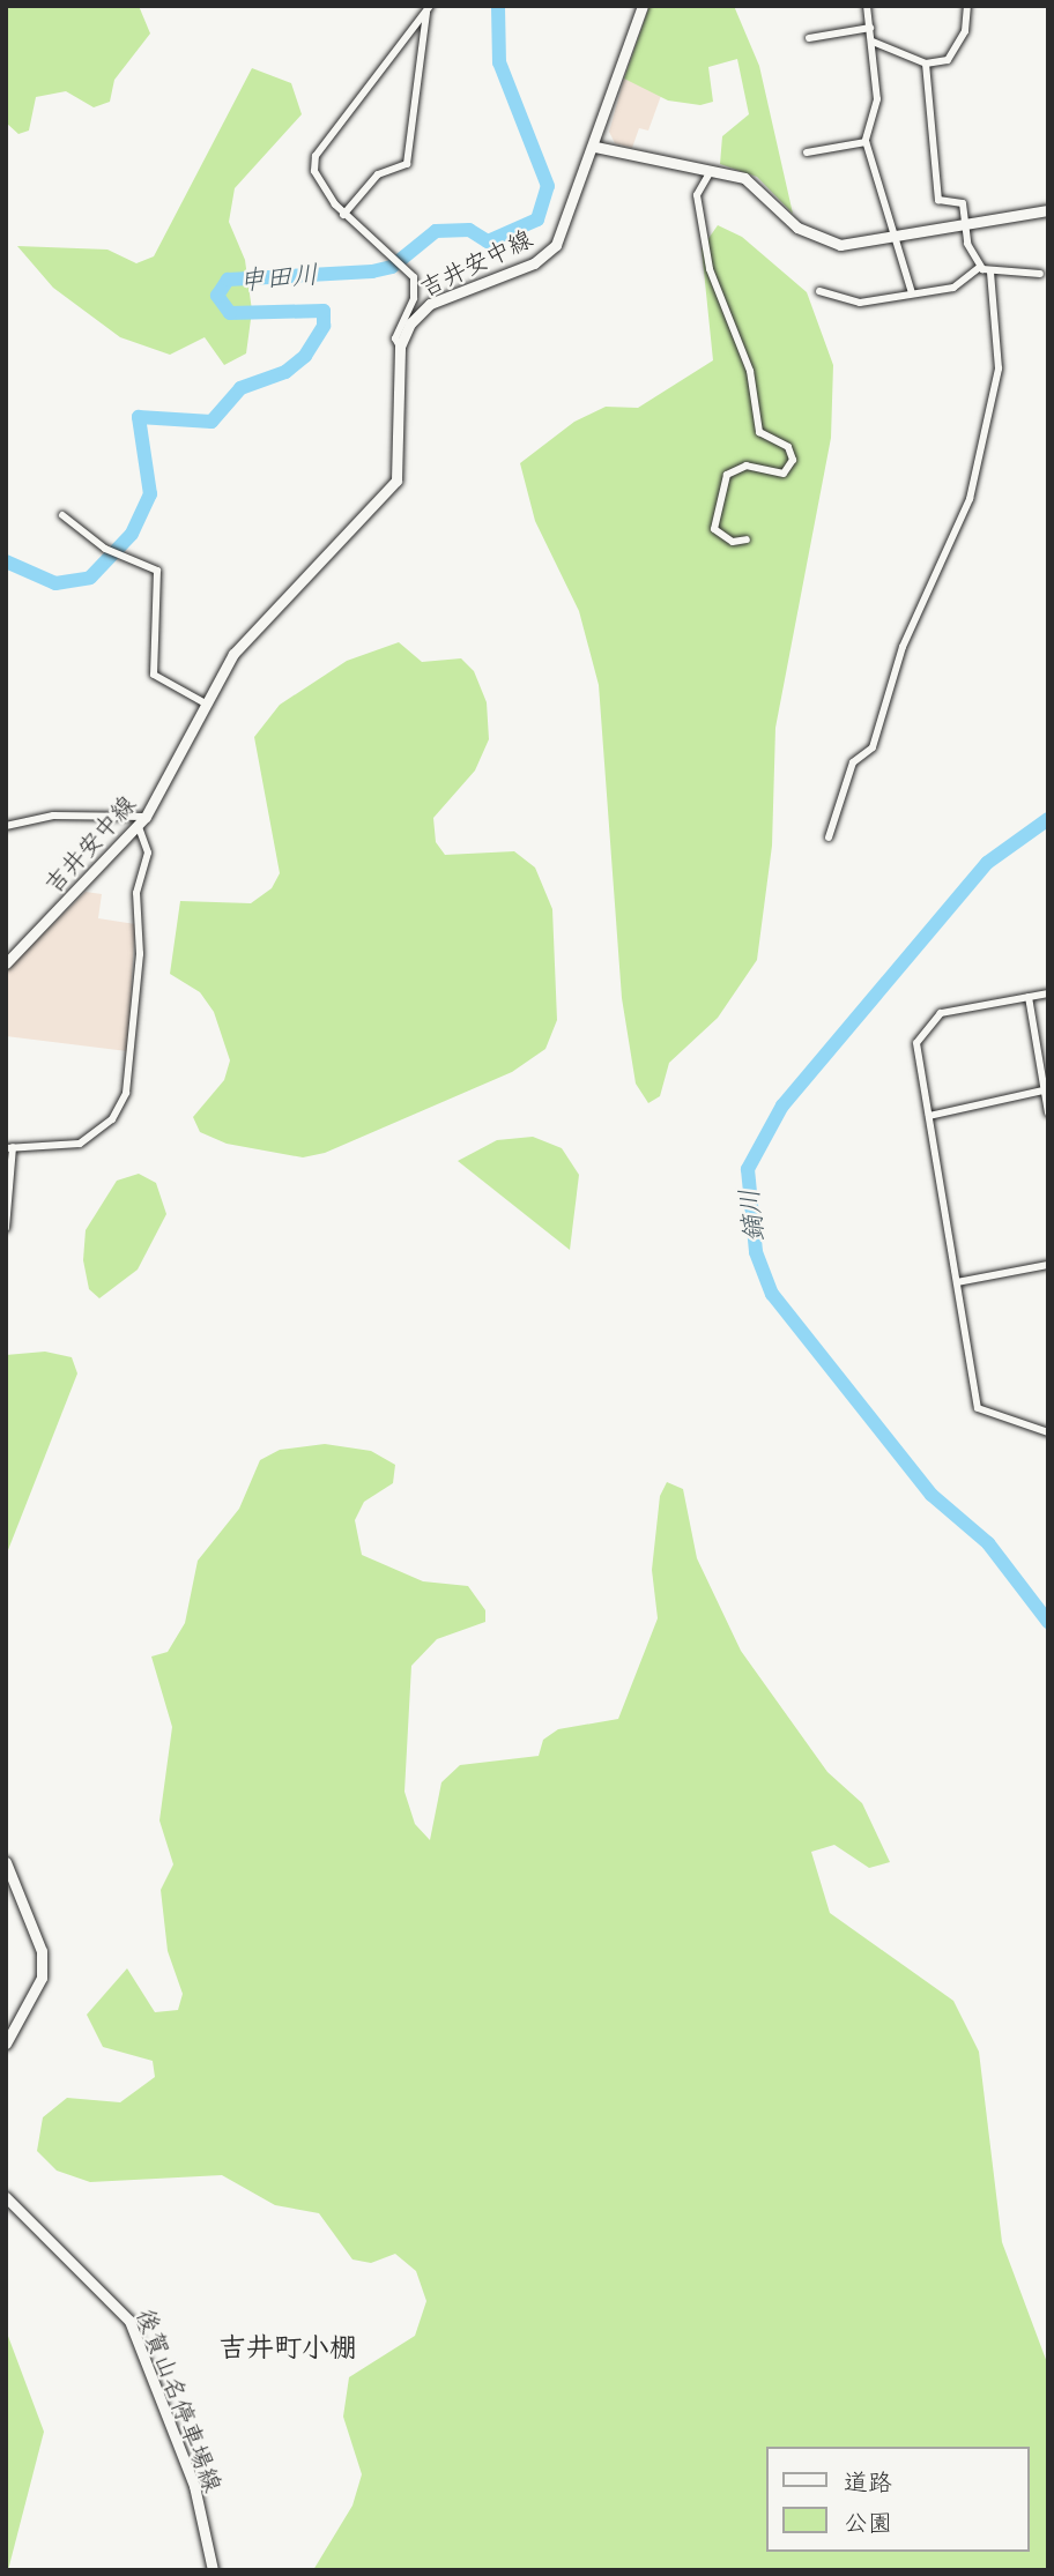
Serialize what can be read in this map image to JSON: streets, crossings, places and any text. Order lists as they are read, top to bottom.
{
  "streets": {
    "main road": ["吉井安中線", "後賀山名停車場線"]
  },
  "districts": ["吉井町小棚"],
  "water": ["申田川", "鏑川"],
  "legend": ["道路", "公園"]
}
